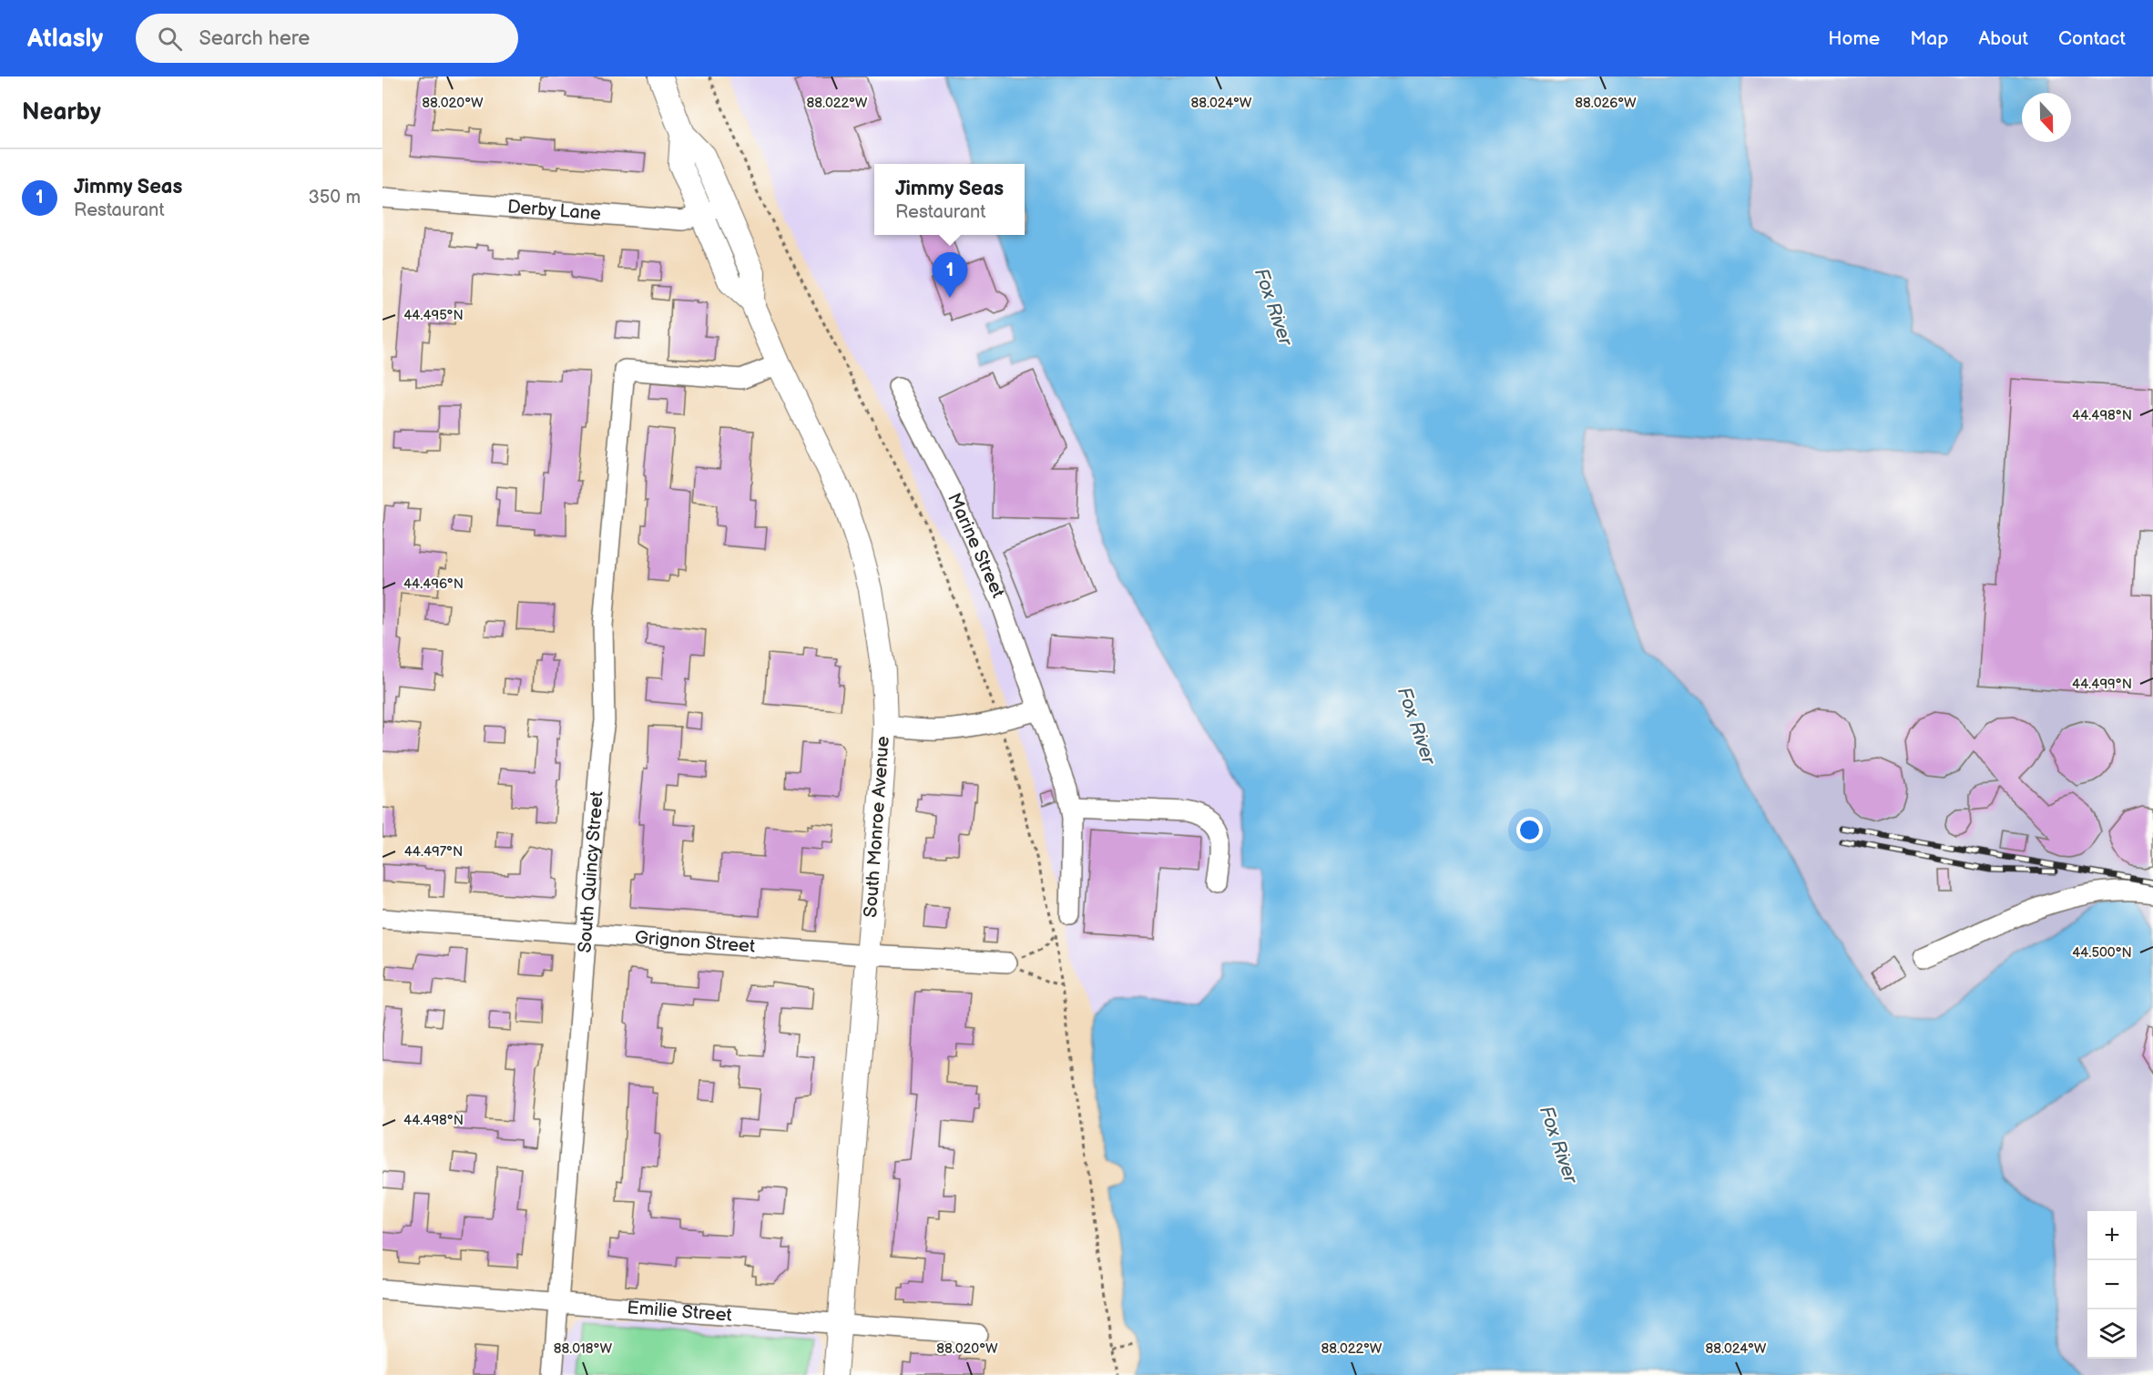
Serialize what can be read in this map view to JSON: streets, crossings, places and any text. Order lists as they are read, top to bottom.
{
  "streets": {
    "main road": ["South Monroe Avenue"],
    "street": [
      "Derby Lane",
      "Marine Street",
      "South Quincy Street",
      "Grignon Street",
      "Emilie Street"
    ]
  },
  "crossings": [
    ["Derby Lane", "South Monroe Avenue"],
    ["South Monroe Avenue", "South Quincy Street"],
    ["South Monroe Avenue", "Grignon Street"],
    ["South Monroe Avenue", "Emilie Street"],
    ["South Quincy Street", "Grignon Street"],
    ["South Quincy Street", "Emilie Street"]
  ],
  "water": ["Fox River"],
  "north": "bottom",
  "page": {
    "header": "Atlasly",
    "search": "Search here",
    "nav": [
      "Home",
      "Map",
      "About",
      "Contact"
    ],
    "heading": "Nearby",
    "list": [
      {
        "mark": "1",
        "name": "Jimmy Seas",
        "note": "Restaurant",
        "value": "350 m"
      }
    ],
    "popup": ["Jimmy Seas", "Restaurant"],
    "pins": "1",
    "map_buttons": ["+", "−"]
  },
  "coordinates": [
    "88.020°W",
    "88.022°W",
    "88.024°W",
    "88.026°W",
    "44.495°N",
    "44.498°N",
    "44.496°N",
    "44.499°N",
    "44.497°N",
    "44.500°N",
    "88.018°W"
  ]
}
